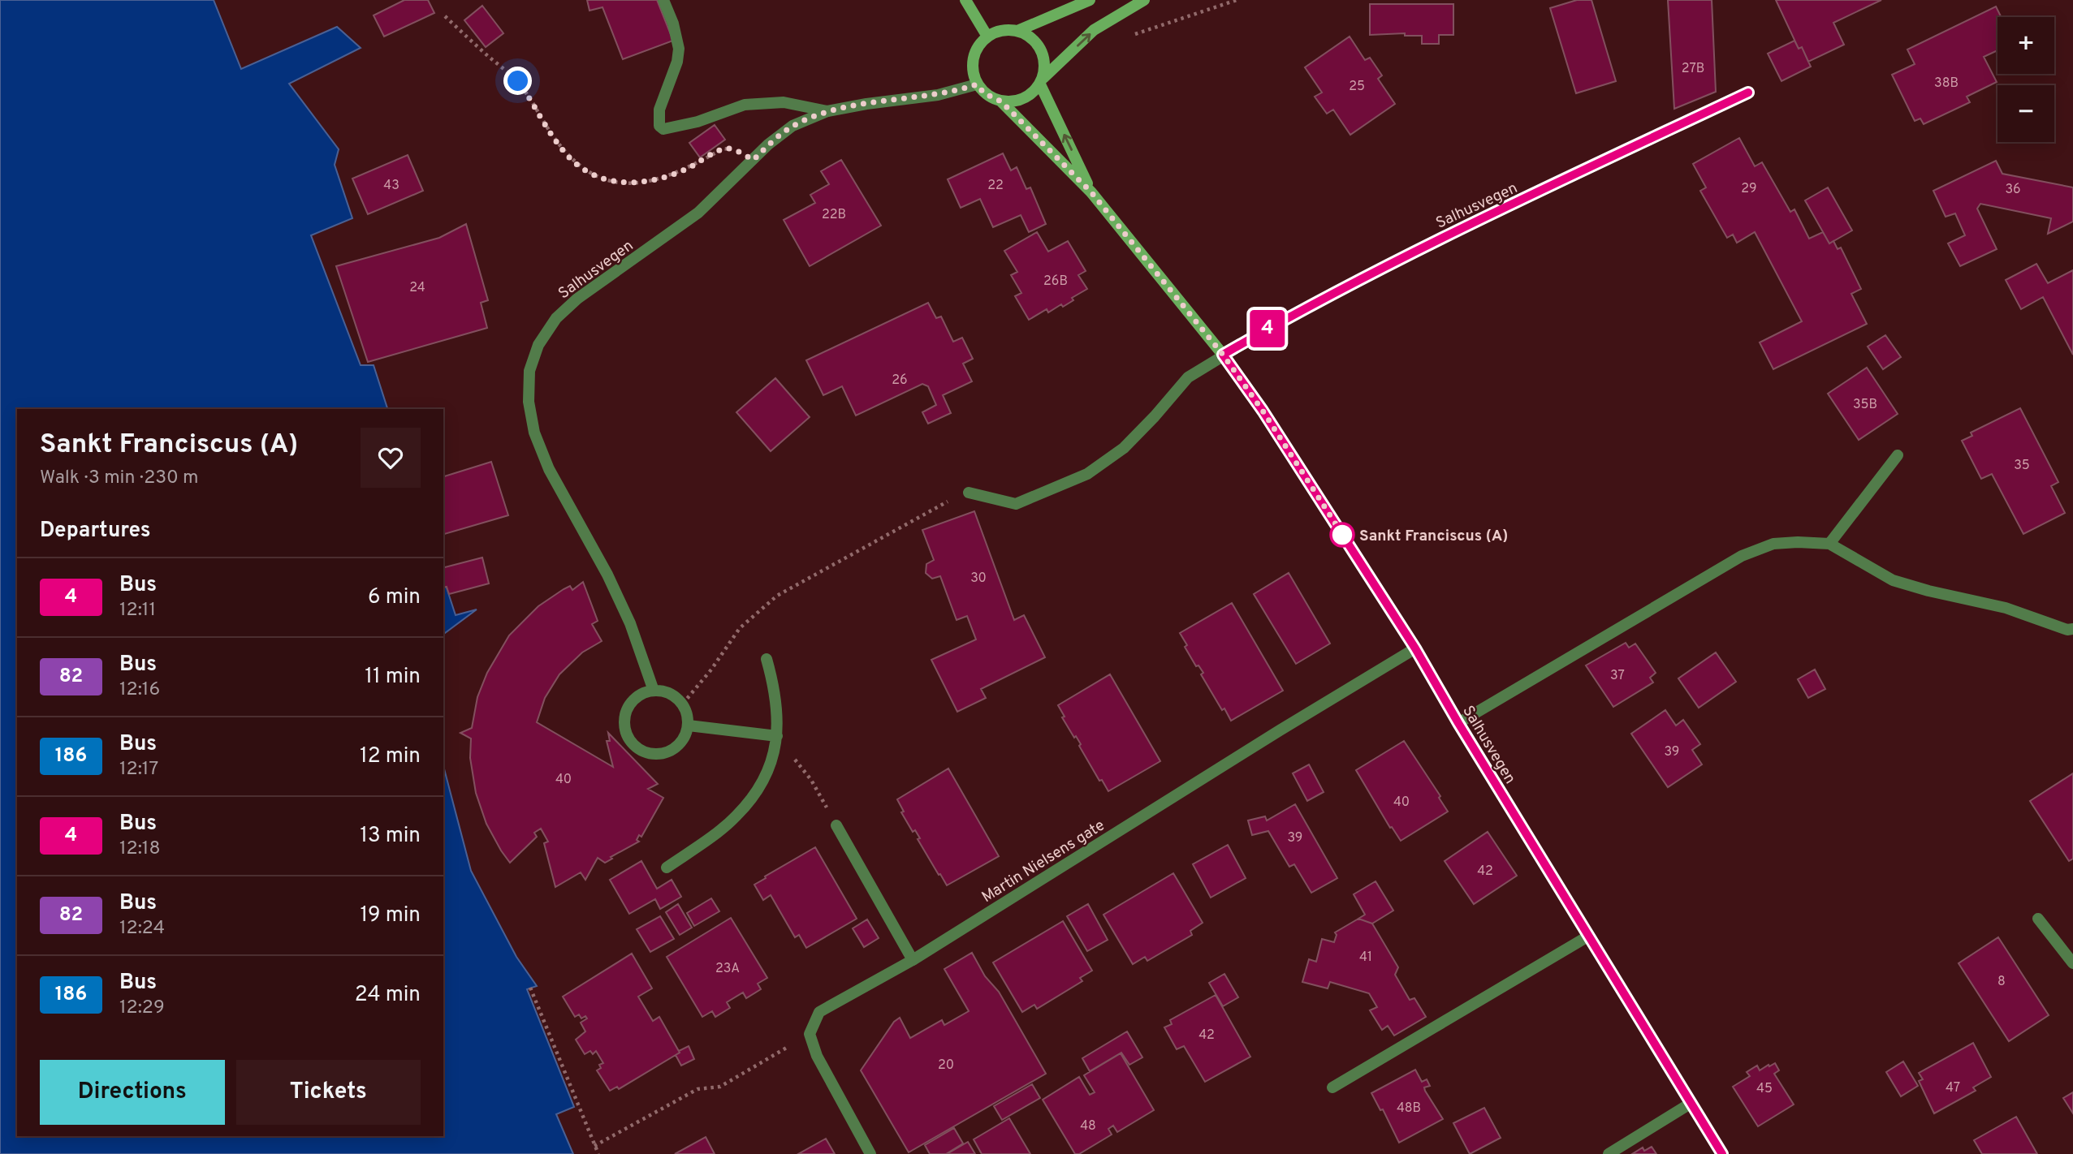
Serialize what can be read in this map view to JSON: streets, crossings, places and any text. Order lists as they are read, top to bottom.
{
  "streets": {
    "main road": ["Salhusvegen"],
    "street": ["Martin Nielsens gate"]
  },
  "crossings": [
    ["Salhusvegen", "Martin Nielsens gate"]
  ],
  "places": ["Sankt Franciscus (A)"],
  "lines": ["bus line 4"],
  "house_numbers": [
    "27B",
    "38B",
    "25",
    "43",
    "22",
    "29",
    "36",
    "22B",
    "26B",
    "24",
    "26",
    "35B",
    "35",
    "30",
    "37",
    "39",
    "40",
    "40",
    "39",
    "42",
    "41",
    "23A",
    "8",
    "42",
    "20",
    "47",
    "45",
    "48B",
    "48"
  ],
  "page": {
    "on_map": "4",
    "map_buttons": ["+", "−"],
    "heading": [
      ["Sankt Franciscus (A)", "Walk · 3 min · 230 m"],
      "Departures"
    ],
    "list": [
      {
        "mark": "4",
        "name": "Bus",
        "note": "12:11",
        "value": "6 min"
      },
      {
        "mark": "82",
        "name": "Bus",
        "note": "12:16",
        "value": "11 min"
      },
      {
        "mark": "186",
        "name": "Bus",
        "note": "12:17",
        "value": "12 min"
      },
      {
        "mark": "4",
        "name": "Bus",
        "note": "12:18",
        "value": "13 min"
      },
      {
        "mark": "82",
        "name": "Bus",
        "note": "12:24",
        "value": "19 min"
      },
      {
        "mark": "186",
        "name": "Bus",
        "note": "12:29",
        "value": "24 min"
      }
    ],
    "buttons": ["Directions", "Tickets"]
  }
}
